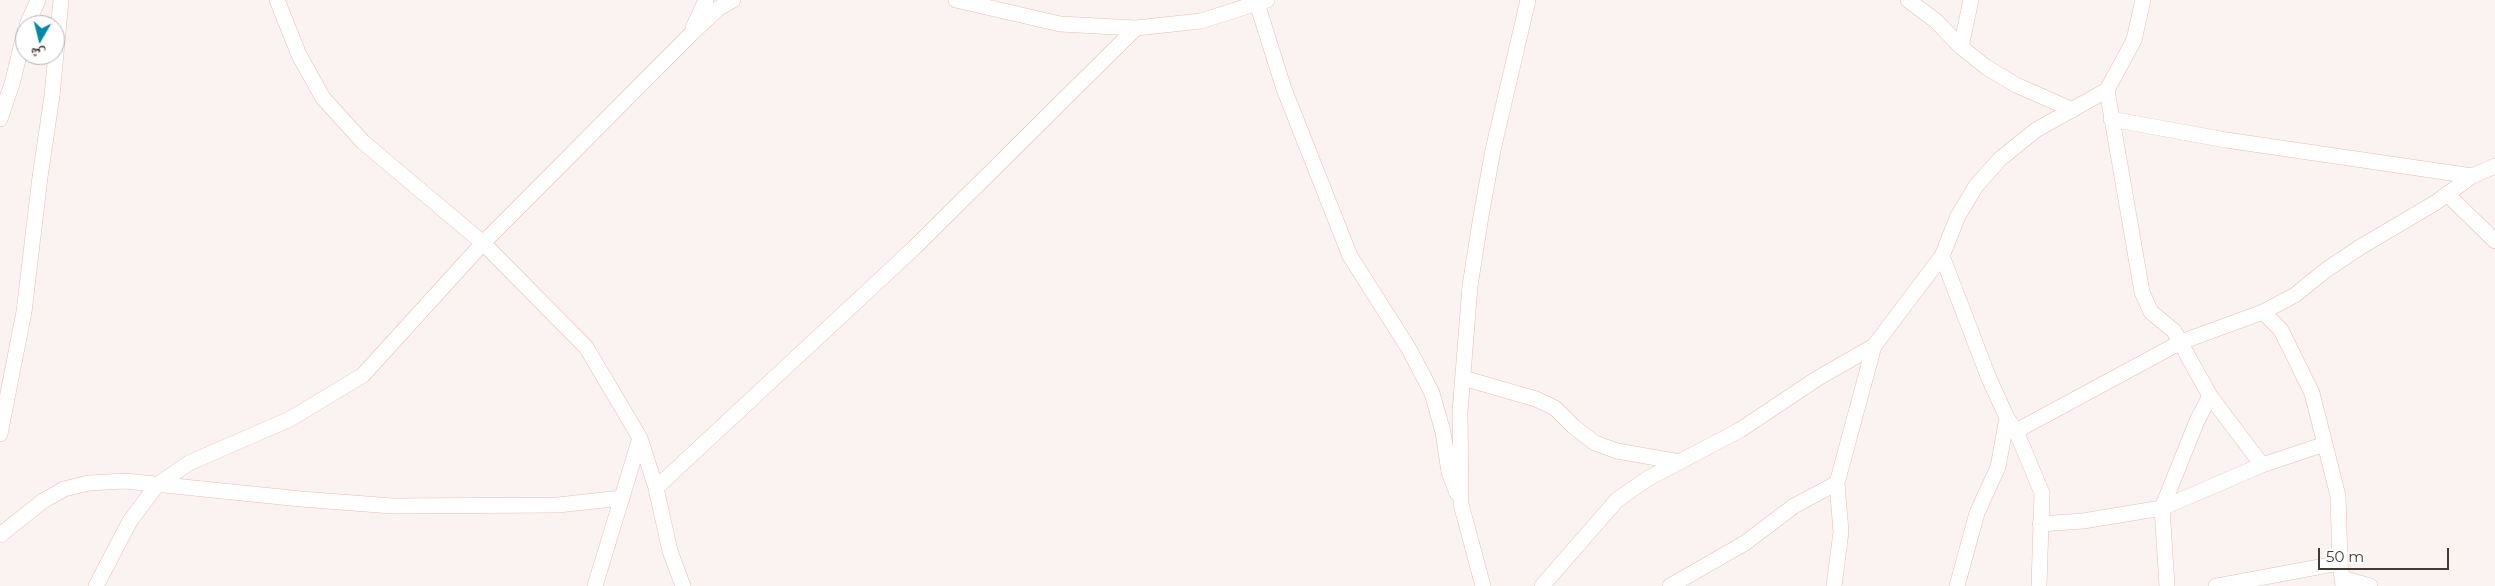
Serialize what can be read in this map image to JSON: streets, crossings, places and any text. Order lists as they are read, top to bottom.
{
  "scale_bar": "50 m",
  "north": "bottom"
}
